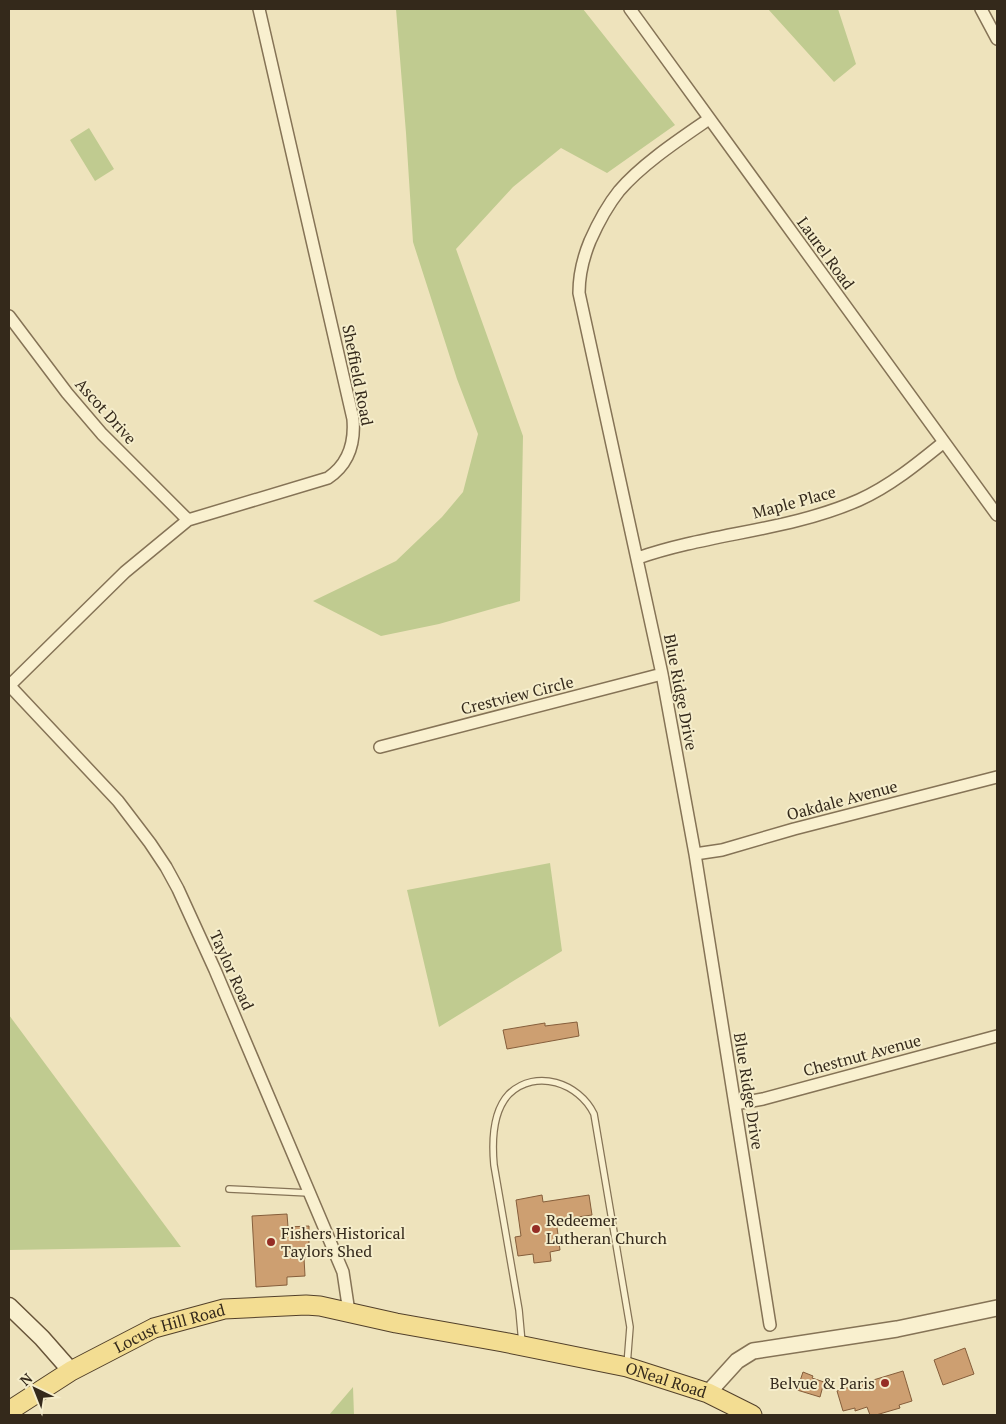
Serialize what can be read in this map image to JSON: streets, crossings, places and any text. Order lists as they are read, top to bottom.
{
  "streets": {
    "main road": ["Locust Hill Road", "ONeal Road"],
    "street": [
      "Laurel Road",
      "Sheffield Road",
      "Ascot Drive",
      "Maple Place",
      "Blue Ridge Drive",
      "Crestview Circle",
      "Oakdale Avenue",
      "Taylor Road",
      "Chestnut Avenue"
    ]
  },
  "crossings": [
    ["Laurel Road", "Maple Place"],
    ["Laurel Road", "Blue Ridge Drive"],
    ["Sheffield Road", "Ascot Drive"],
    ["Sheffield Road", "Taylor Road"],
    ["Maple Place", "Blue Ridge Drive"],
    ["Blue Ridge Drive", "Crestview Circle"],
    ["Blue Ridge Drive", "Oakdale Avenue"],
    ["Blue Ridge Drive", "Chestnut Avenue"],
    ["Taylor Road", "Locust Hill Road"],
    ["Taylor Road", "ONeal Road"],
    ["Locust Hill Road", "ONeal Road"]
  ],
  "places": ["Redeemer Lutheran Church", "Fishers Historical Taylors Shed", "Belvue & Paris"],
  "north": "top left"
}
